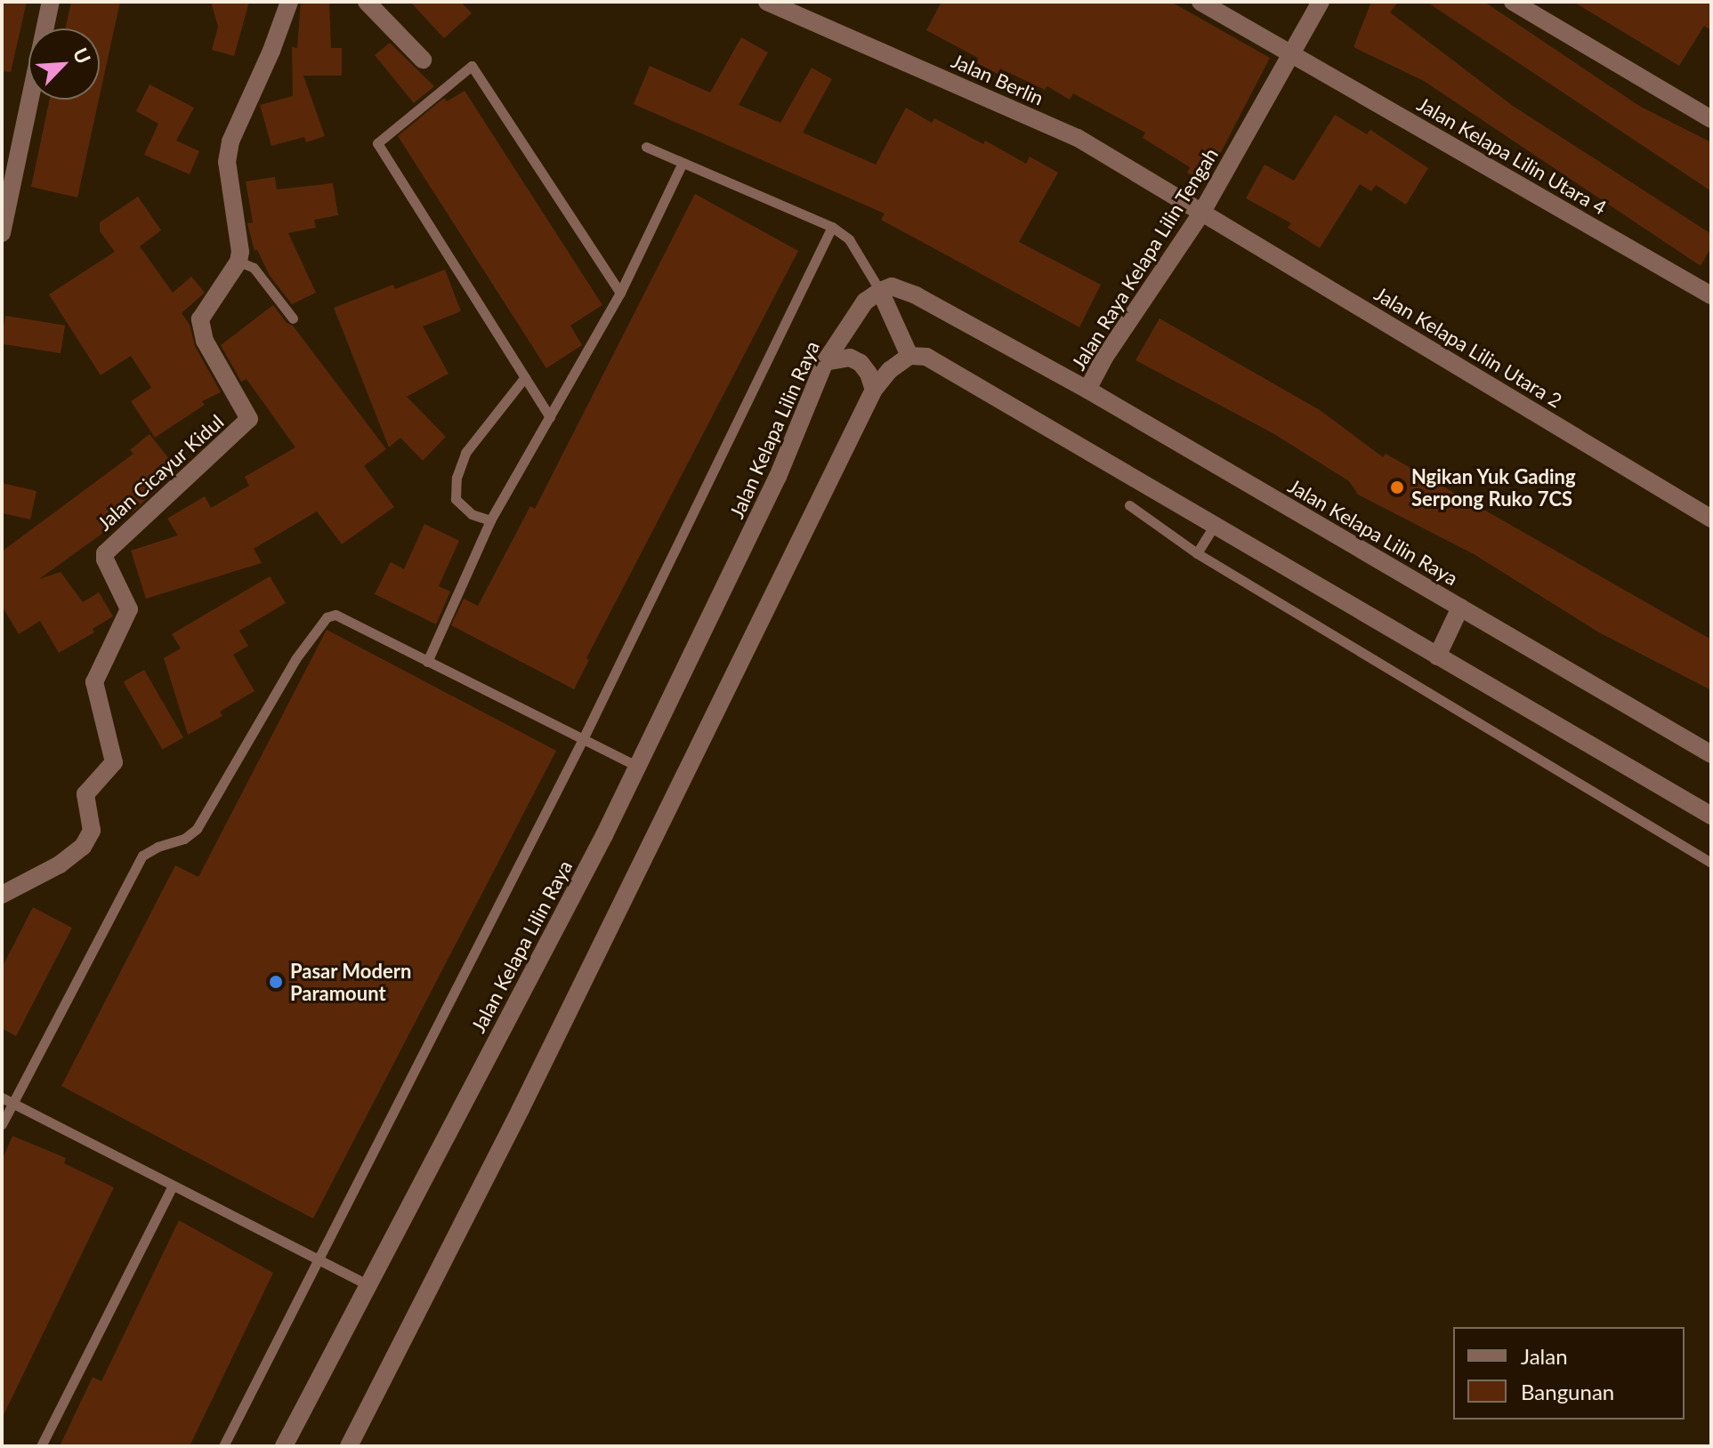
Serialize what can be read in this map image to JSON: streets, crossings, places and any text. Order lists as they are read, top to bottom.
{
  "streets": {
    "street": [
      "Jalan Berlin",
      "Jalan Kelapa Lilin Utara 4",
      "Jalan Raya Kelapa Lilin Tengah",
      "Jalan Kelapa Lilin Utara 2",
      "Jalan Kelapa Lilin Raya",
      "Jalan Cicayur Kidul"
    ]
  },
  "crossings": [
    ["Jalan Berlin", "Jalan Raya Kelapa Lilin Tengah"],
    ["Jalan Berlin", "Jalan Kelapa Lilin Utara 2"],
    ["Jalan Kelapa Lilin Utara 4", "Jalan Raya Kelapa Lilin Tengah"],
    ["Jalan Raya Kelapa Lilin Tengah", "Jalan Kelapa Lilin Utara 2"],
    ["Jalan Raya Kelapa Lilin Tengah", "Jalan Kelapa Lilin Raya"]
  ],
  "places": ["Ngikan Yuk Gading Serpong Ruko 7CS", "Pasar Modern Paramount"],
  "legend": ["Jalan", "Bangunan"],
  "north": "top right"
}
